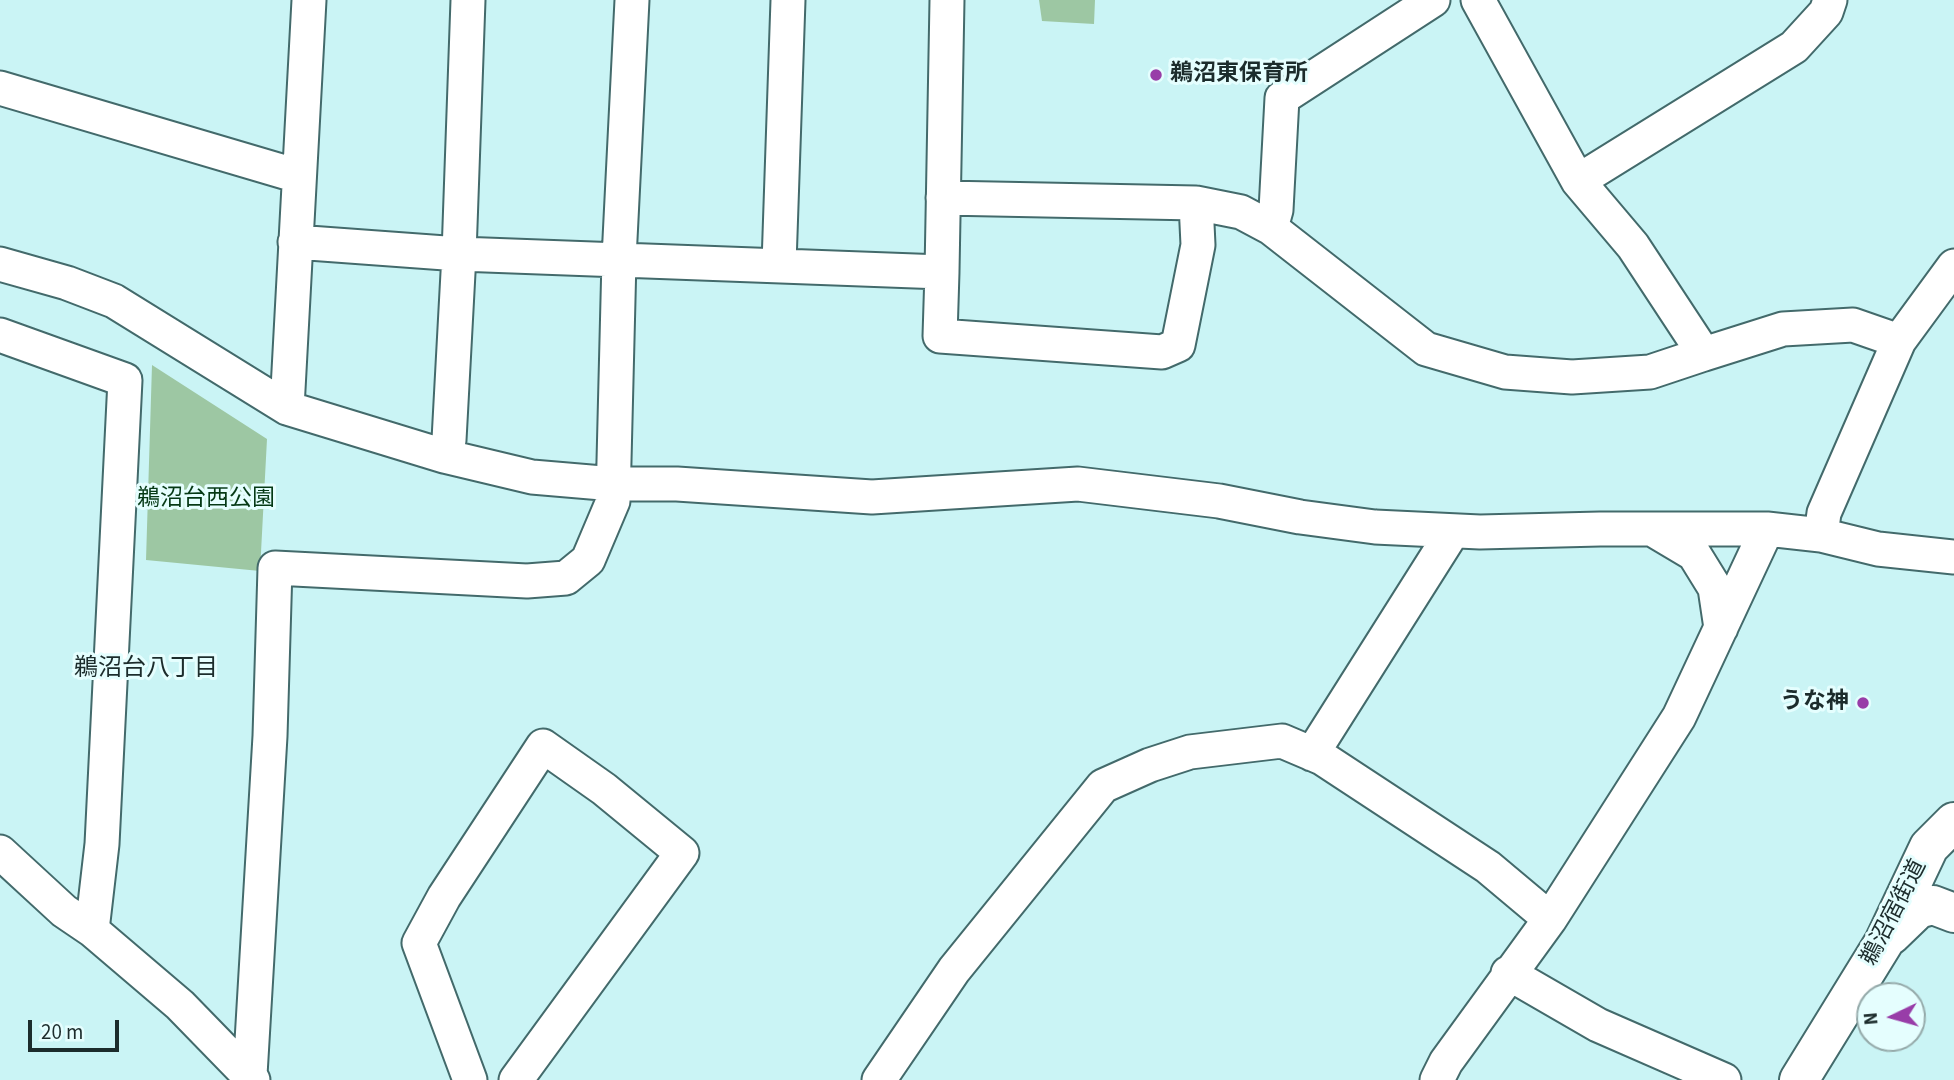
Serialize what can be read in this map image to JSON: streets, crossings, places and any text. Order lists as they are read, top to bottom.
{
  "streets": {
    "street": ["鵜沼宿街道"]
  },
  "districts": ["鵜沼台八丁目"],
  "parks": ["鵜沼台西公園"],
  "places": ["鵜沼東保育所", "うな神"],
  "scale_bar": "20 m",
  "north": "left"
}
